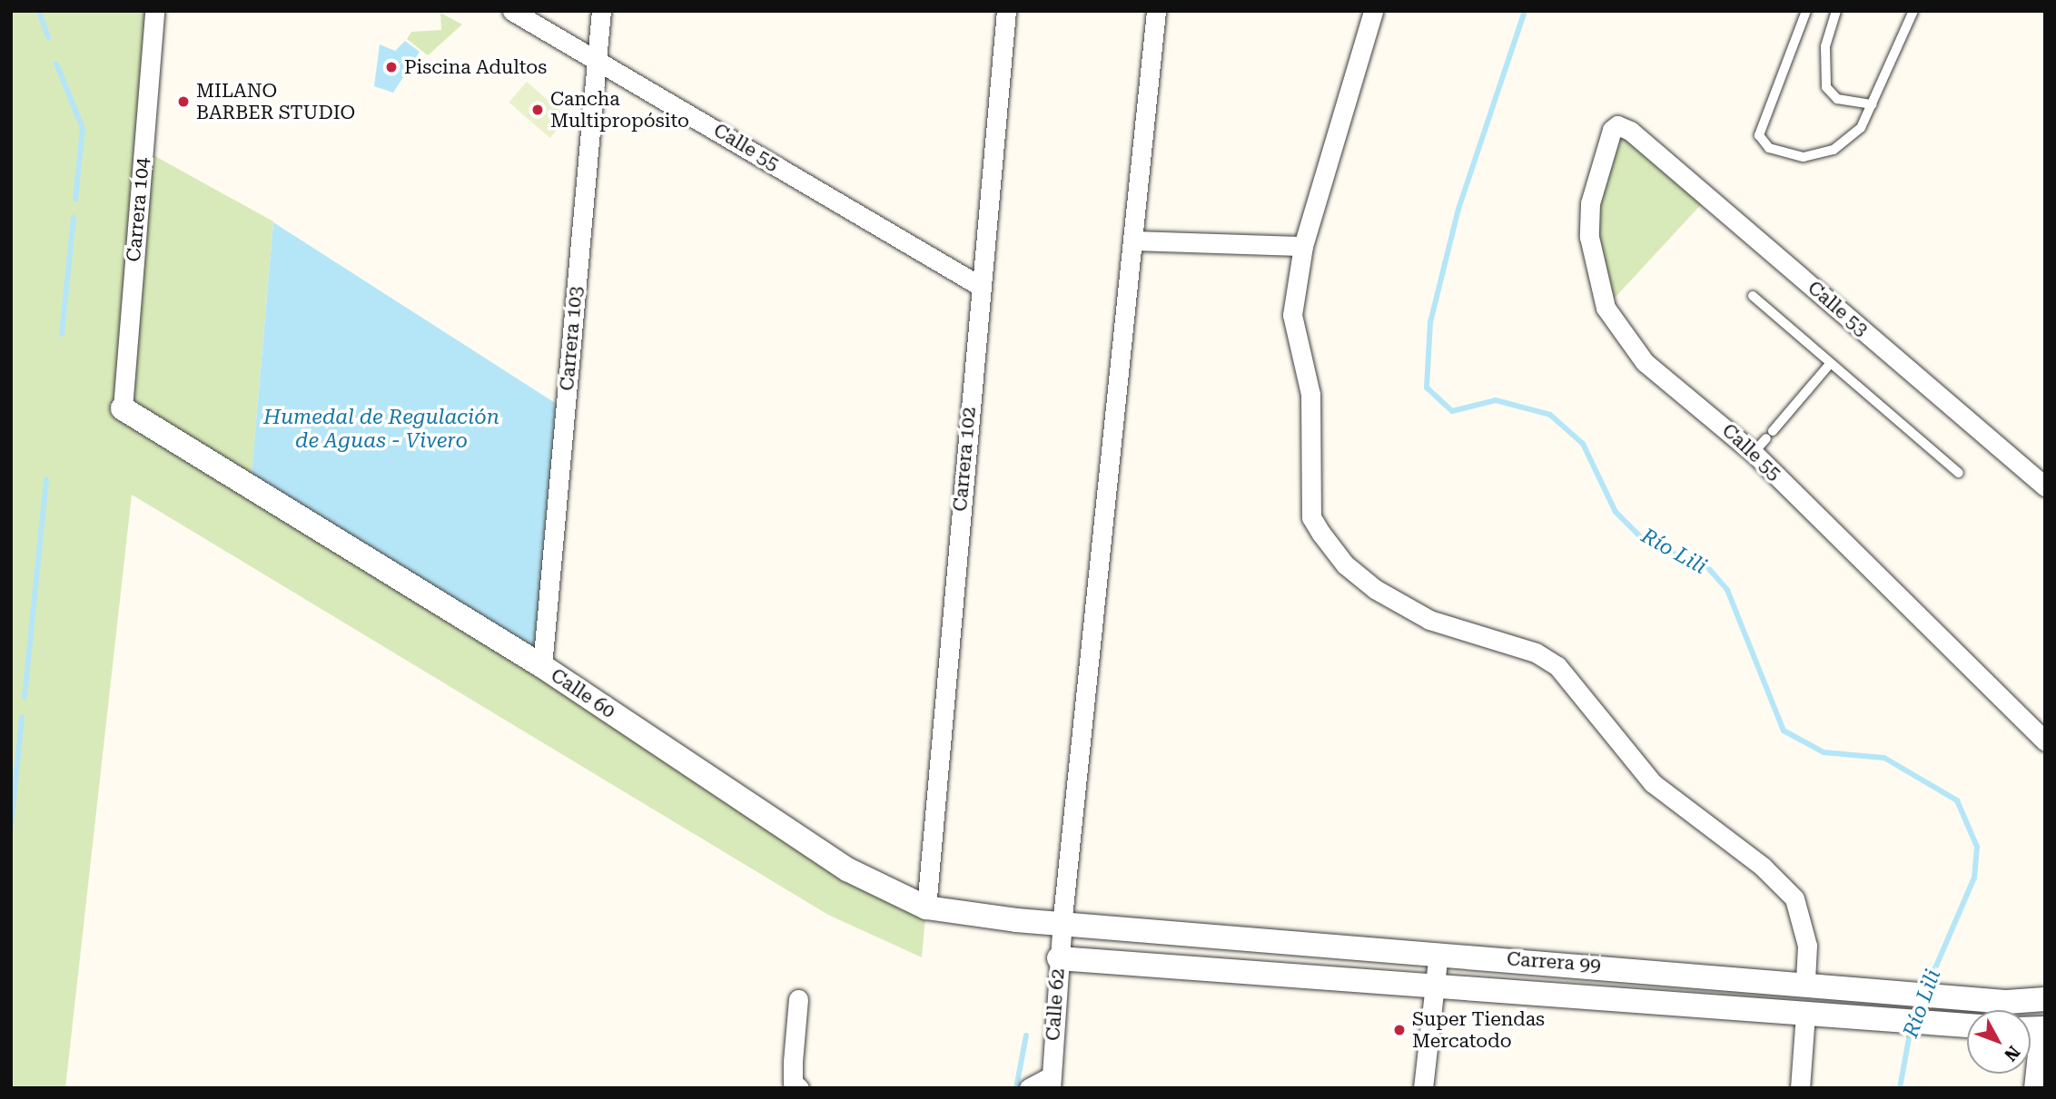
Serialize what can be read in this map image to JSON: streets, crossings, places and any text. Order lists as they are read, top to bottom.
{
  "streets": {
    "street": [
      "Calle 55",
      "Carrera 104",
      "Calle 53",
      "Carrera 103",
      "Carrera 102",
      "Calle 60",
      "Carrera 99",
      "Calle 62"
    ]
  },
  "crossings": [
    ["Calle 55", "Calle 53"],
    ["Calle 55", "Carrera 103"],
    ["Calle 55", "Carrera 102"],
    ["Carrera 104", "Calle 60"],
    ["Carrera 103", "Calle 60"],
    ["Carrera 102", "Calle 60"],
    ["Calle 60", "Carrera 99"],
    ["Calle 60", "Calle 62"],
    ["Carrera 99", "Calle 62"]
  ],
  "water": ["Humedal de Regulación de Aguas - Vivero", "Río Lili"],
  "places": [
    "Piscina Adultos",
    "MILANO BARBER STUDIO",
    "Cancha Multipropósito",
    "Super Tiendas Mercatodo"
  ],
  "north": "bottom right"
}
